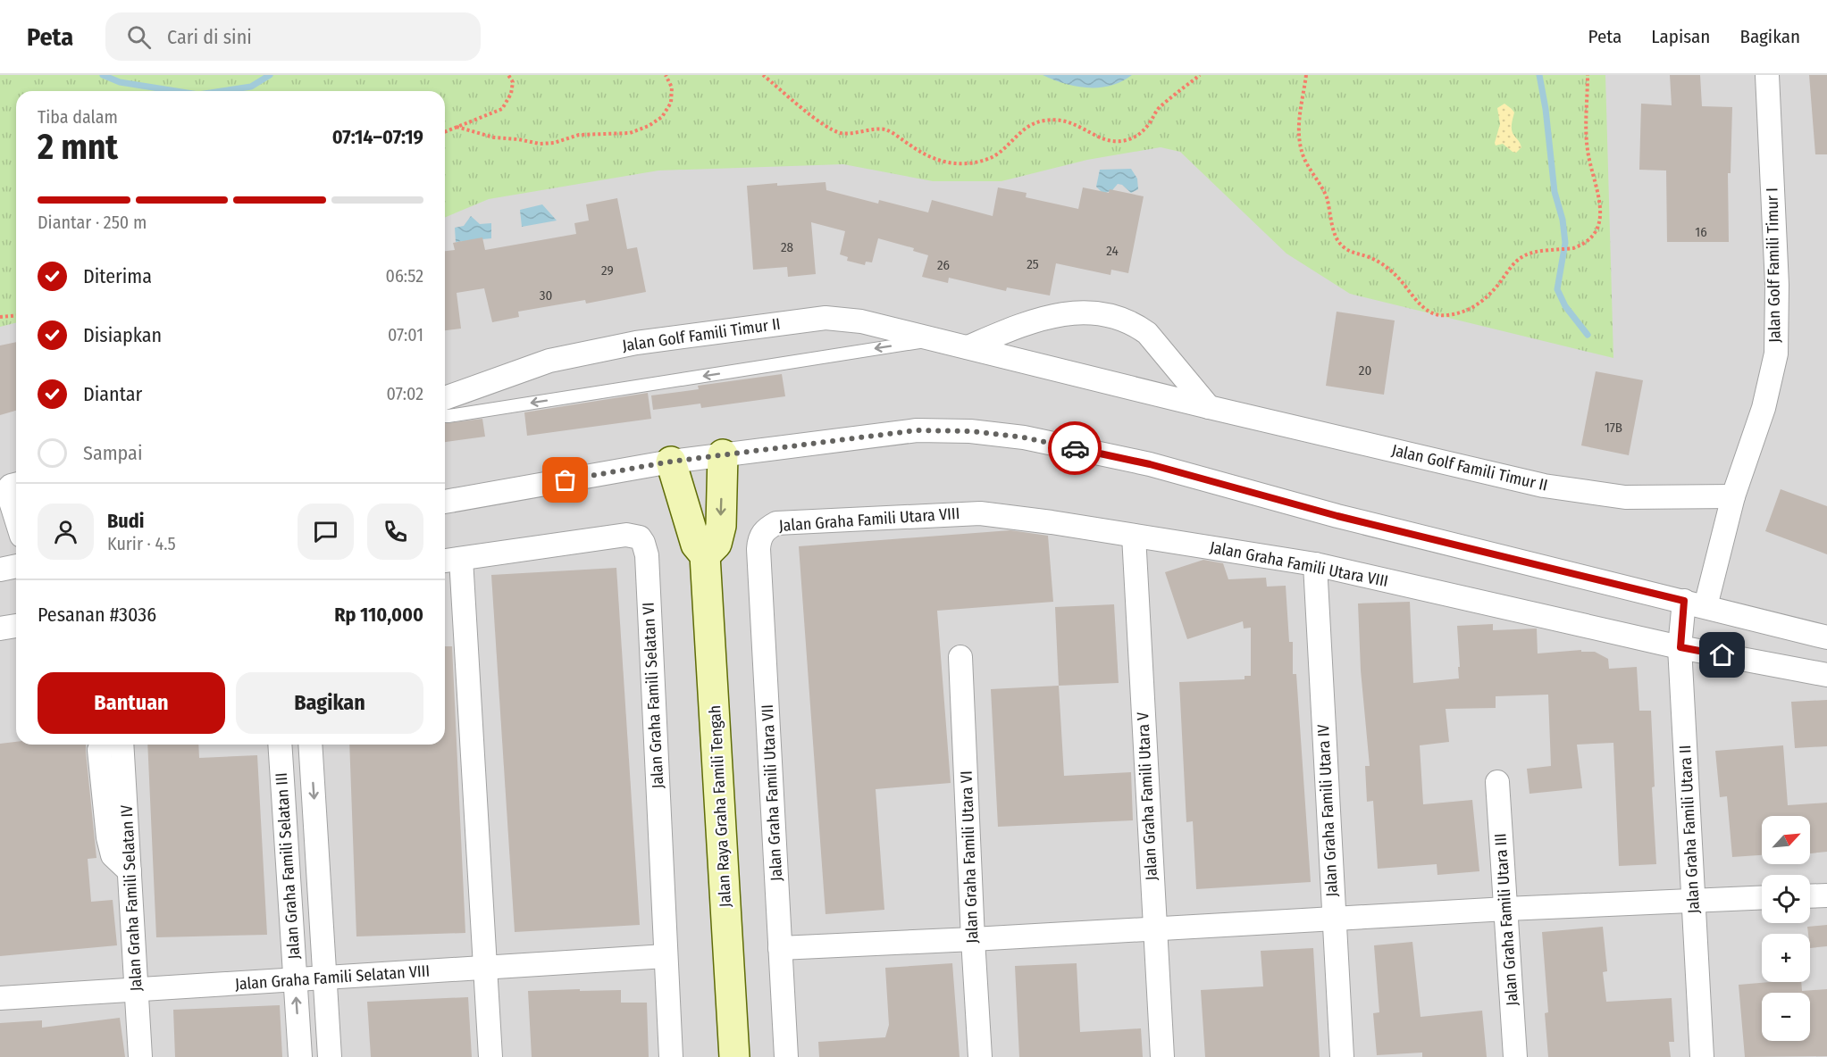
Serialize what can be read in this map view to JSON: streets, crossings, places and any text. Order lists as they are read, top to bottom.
{
  "streets": {
    "street": [
      "Jalan Golf Famili Timur I",
      "Jalan Golf Famili Timur II",
      "Jalan Graha Famili Utara VIII",
      "Jalan Graha Famili Selatan VI",
      "Jalan Graha Famili Utara VII",
      "Jalan Graha Famili Utara V",
      "Jalan Raya Graha Famili Tengah",
      "Jalan Graha Famili Utara IV",
      "Jalan Graha Famili Utara II",
      "Jalan Graha Famili Utara VI",
      "Jalan Graha Famili Selatan III",
      "Jalan Graha Famili Selatan IV",
      "Jalan Graha Famili Utara III",
      "Jalan Graha Famili Selatan VIII"
    ]
  },
  "crossings": [
    ["Jalan Golf Famili Timur I", "Jalan Golf Famili Timur II"],
    ["Jalan Golf Famili Timur I", "Jalan Graha Famili Utara II"],
    ["Jalan Graha Famili Utara VIII", "Jalan Graha Famili Utara VII"],
    ["Jalan Graha Famili Utara VIII", "Jalan Graha Famili Utara V"],
    ["Jalan Graha Famili Utara VIII", "Jalan Graha Famili Utara IV"],
    ["Jalan Graha Famili Utara VIII", "Jalan Graha Famili Utara II"],
    ["Jalan Graha Famili Selatan VI", "Jalan Graha Famili Selatan VIII"],
    ["Jalan Graha Famili Selatan III", "Jalan Graha Famili Selatan VIII"],
    ["Jalan Graha Famili Selatan IV", "Jalan Graha Famili Selatan VIII"]
  ],
  "house_numbers": [
    "16",
    "28",
    "24",
    "25",
    "26",
    "29",
    "30",
    "20",
    "17B"
  ],
  "north": "top right",
  "page": {
    "header": "Peta",
    "search": "Cari di sini",
    "nav": ["Peta", "Lapisan", "Bagikan"],
    "heading": ["2 mnt", "Tiba dalam", "07:14–07:19"],
    "panel": [
      "Budi",
      "Kurir · 4.5",
      "Pesanan #3036",
      "Rp 110,000"
    ],
    "bar": "Diantar · 250 m",
    "list": [
      ["Diterima", "06:52"],
      ["Disiapkan", "07:01"],
      ["Diantar", "07:02"],
      "Sampai"
    ],
    "buttons": ["Bantuan", "Bagikan"],
    "map_buttons": ["+", "−"]
  }
}
